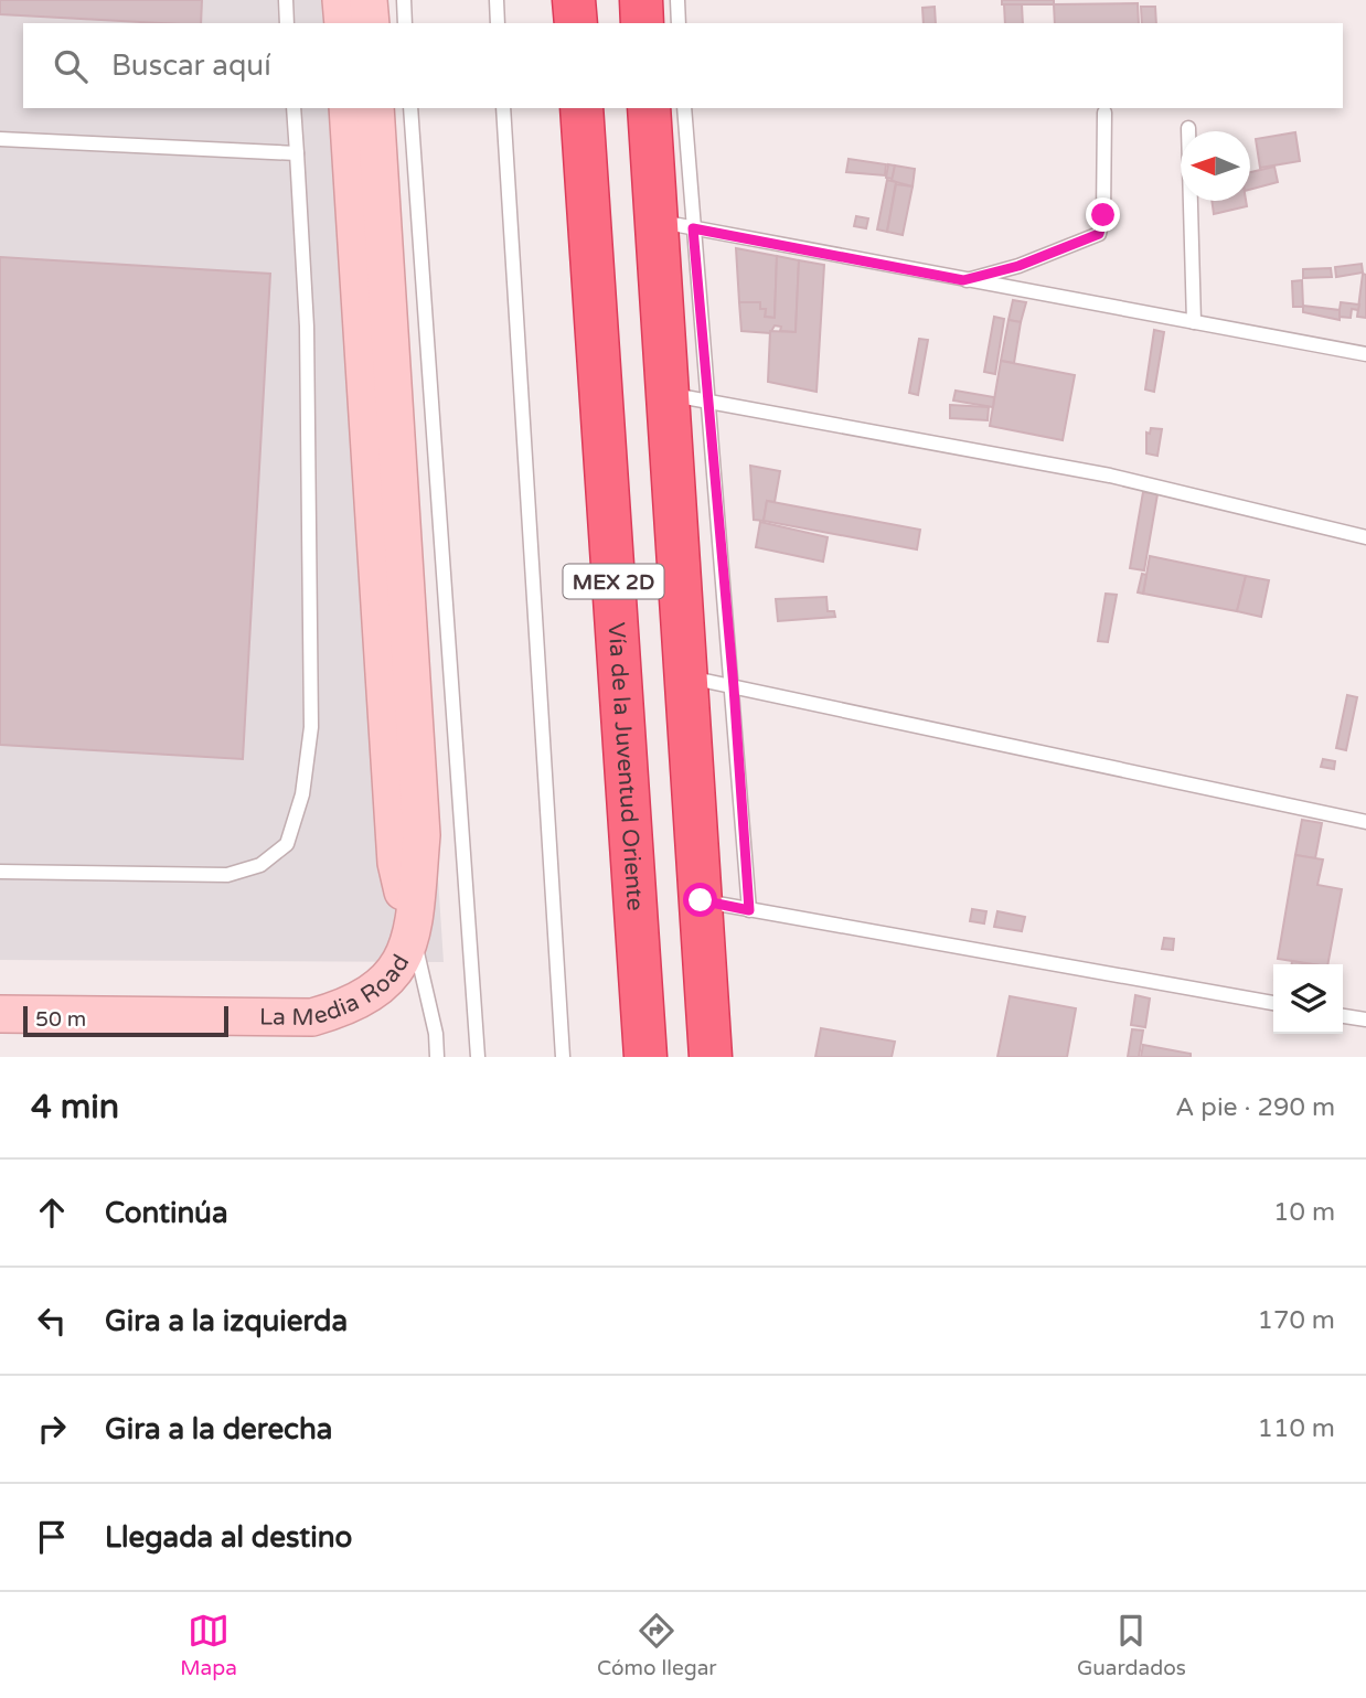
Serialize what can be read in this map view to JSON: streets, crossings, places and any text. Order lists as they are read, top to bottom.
{
  "streets": {
    "highway": ["MEX 2D", "Vía de la Juventud Oriente"],
    "main road": ["La Media Road"]
  },
  "scale_bar": "50 m",
  "north": "left",
  "page": {
    "search": "Buscar aquí",
    "scale": "50 m",
    "heading": ["4 min", "A pie · 290 m"],
    "list": [
      ["Continúa", "10 m"],
      ["Gira a la izquierda", "170 m"],
      ["Gira a la derecha", "110 m"],
      "Llegada al destino"
    ],
    "nav": ["Mapa", "Cómo llegar", "Guardados"]
  }
}
